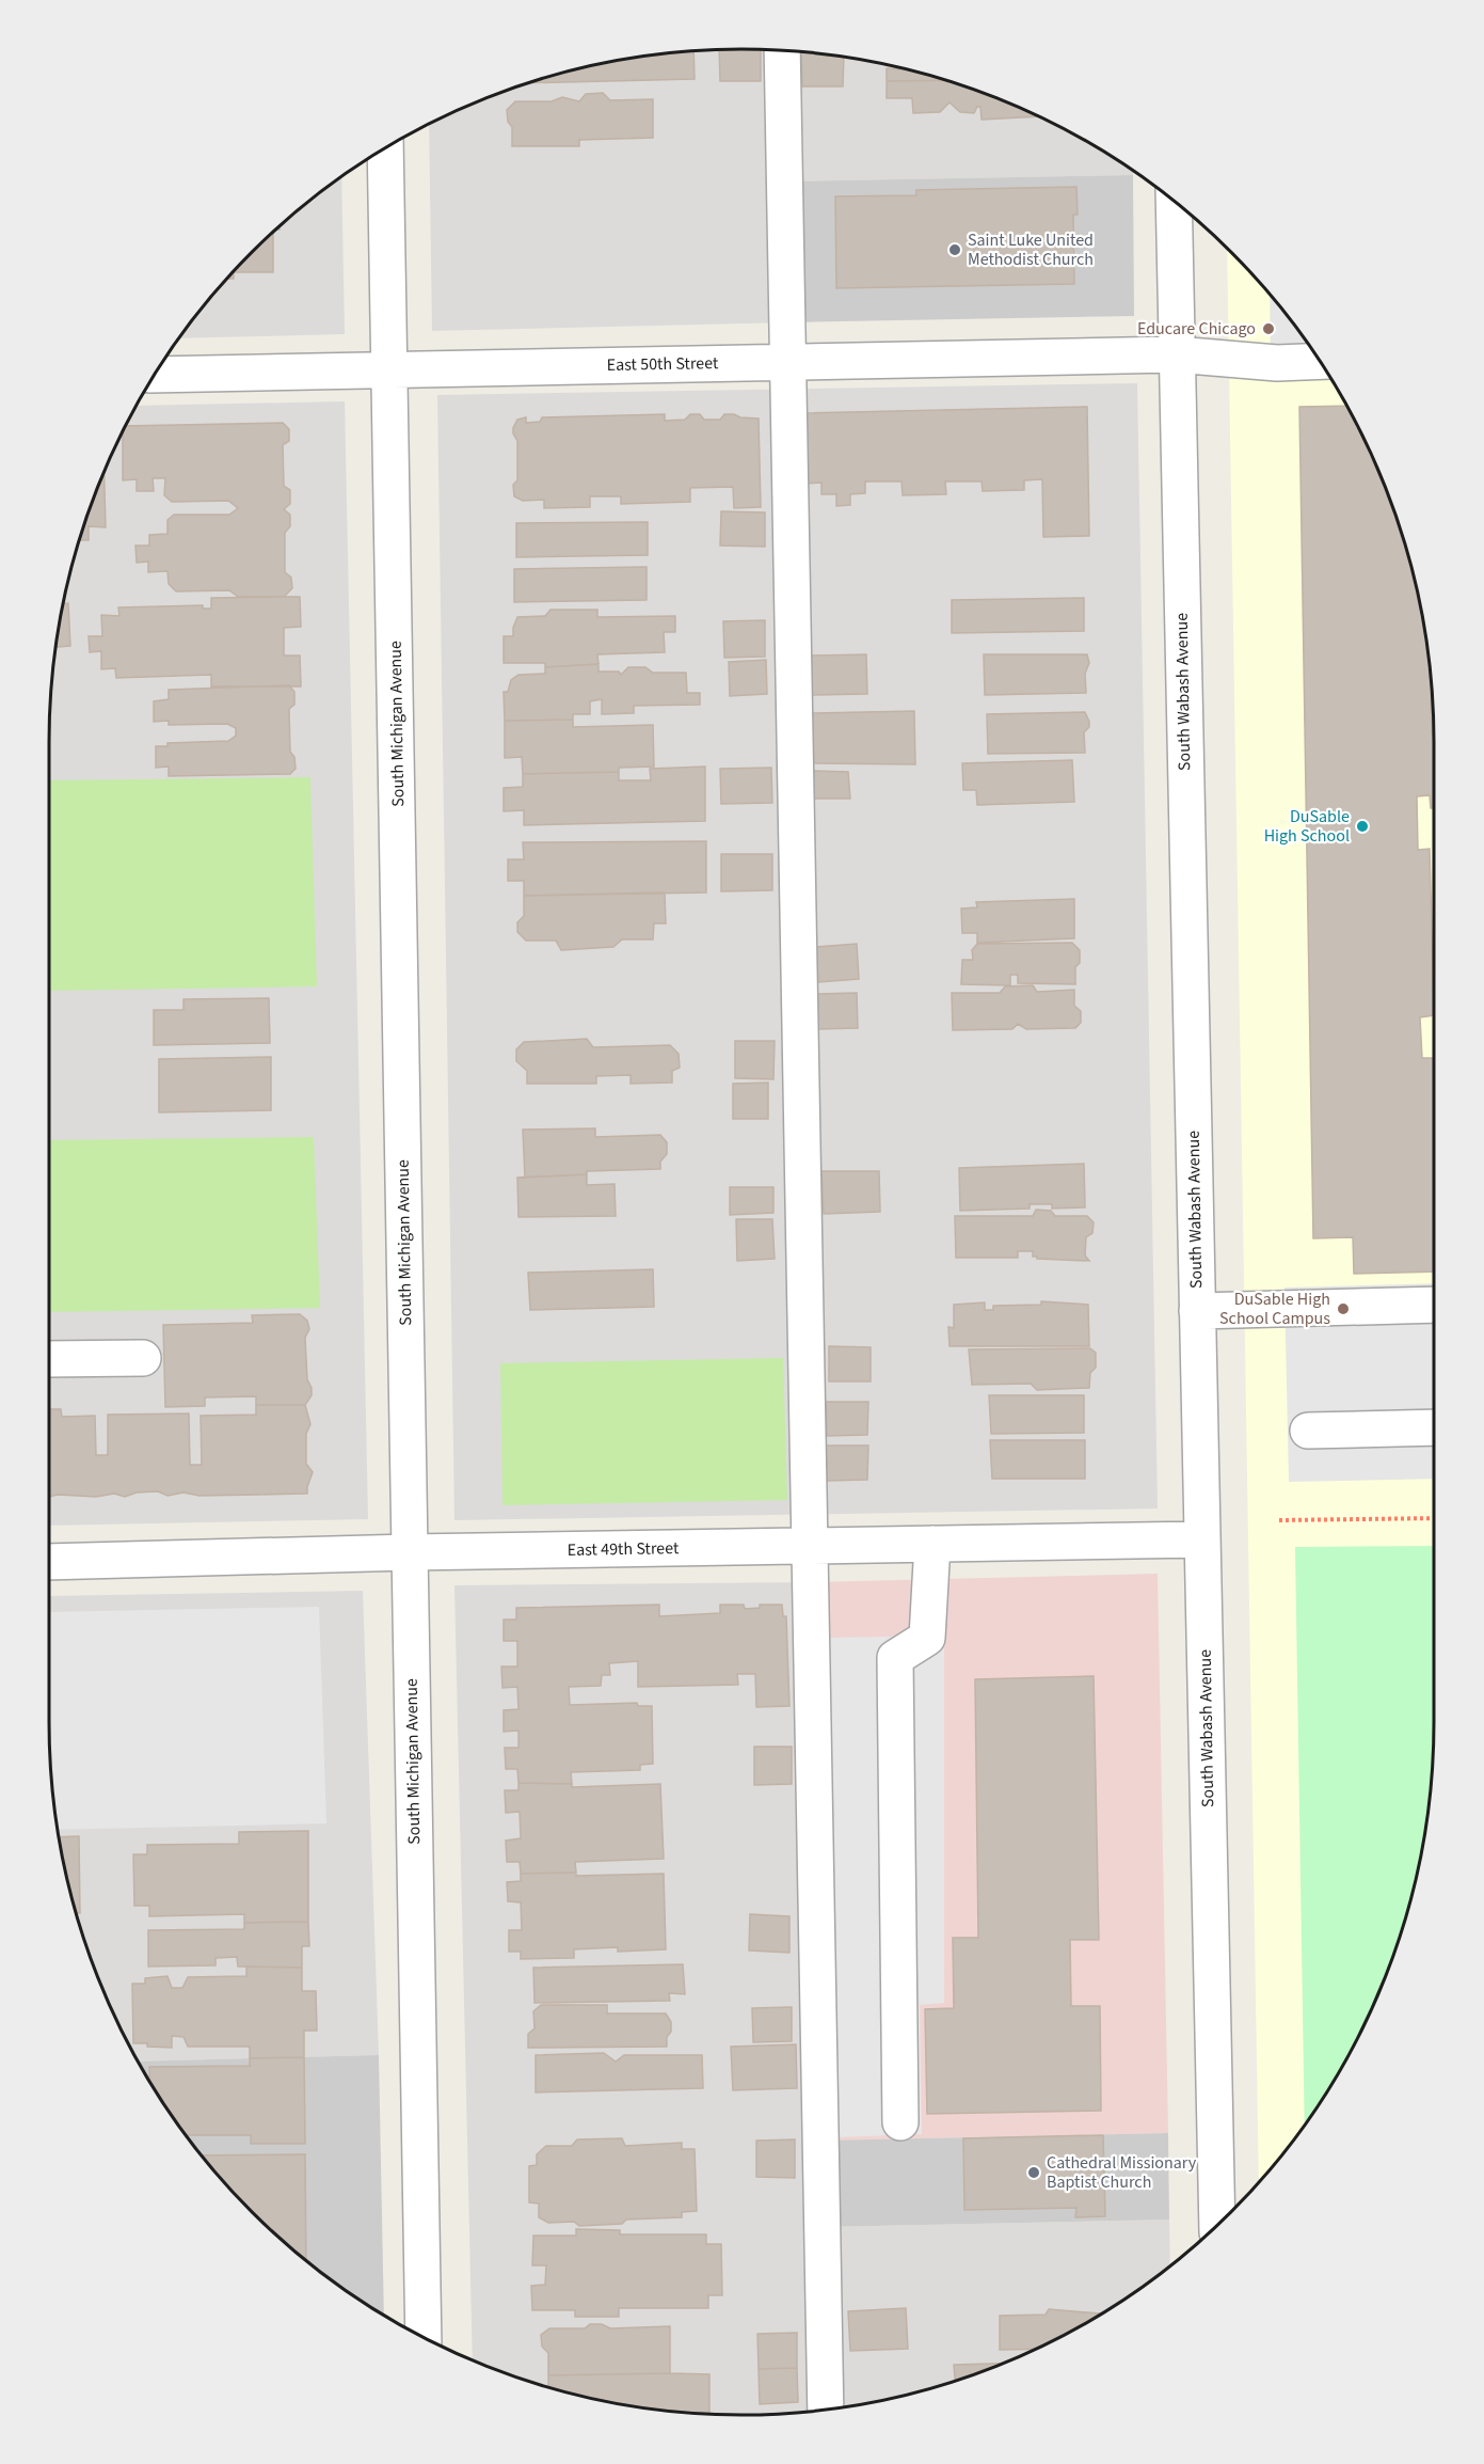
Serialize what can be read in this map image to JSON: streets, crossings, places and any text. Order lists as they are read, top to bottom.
{
  "streets": {
    "street": [
      "East 50th Street",
      "South Wabash Avenue",
      "South Michigan Avenue",
      "East 49th Street"
    ]
  },
  "crossings": [
    ["East 50th Street", "South Wabash Avenue"],
    ["East 50th Street", "South Michigan Avenue"],
    ["South Wabash Avenue", "East 49th Street"],
    ["South Michigan Avenue", "East 49th Street"]
  ],
  "places": [
    "Saint Luke United Methodist Church",
    "Educare Chicago",
    "DuSable High School",
    "DuSable High School Campus",
    "Cathedral Missionary Baptist Church"
  ]
}
